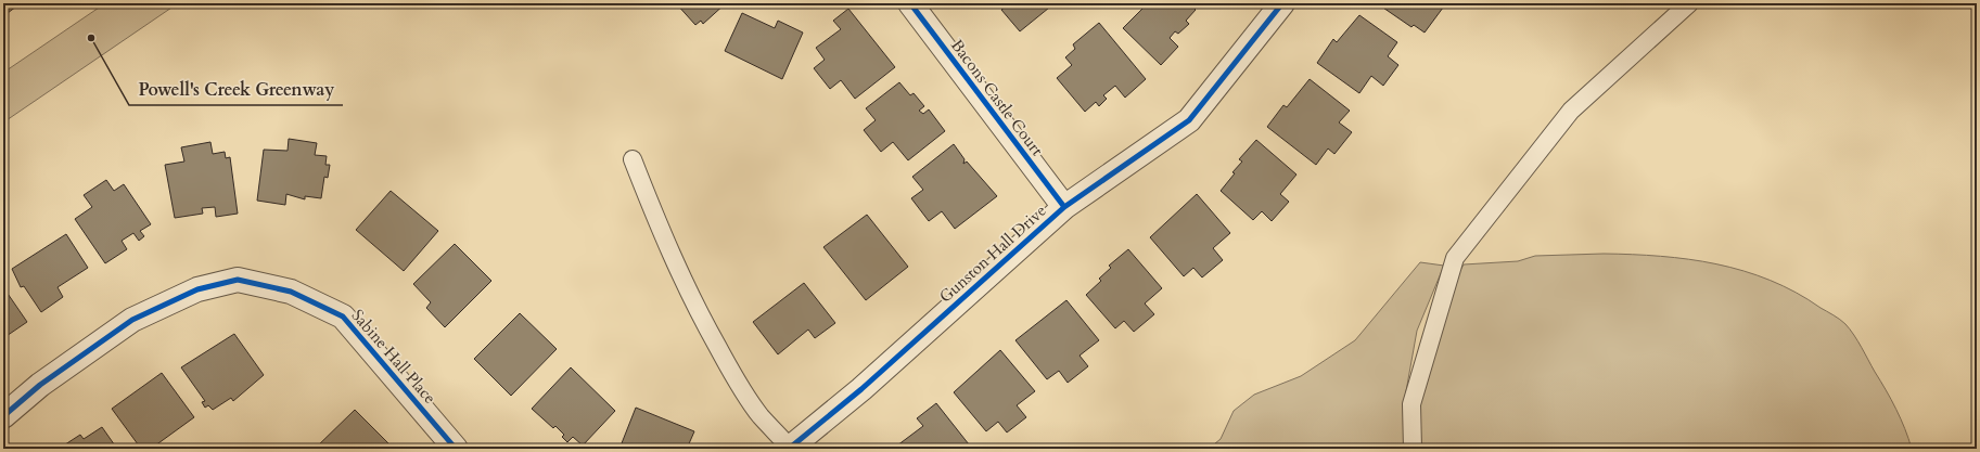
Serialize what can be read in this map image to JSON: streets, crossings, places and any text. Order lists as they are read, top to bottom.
{
  "streets": {
    "street": ["Bacons Castle Court", "Gunston Hall Drive", "Sabine Hall Place"]
  },
  "crossings": [
    ["Bacons Castle Court", "Gunston Hall Drive"]
  ],
  "places": ["Powell's Creek Greenway"]
}
